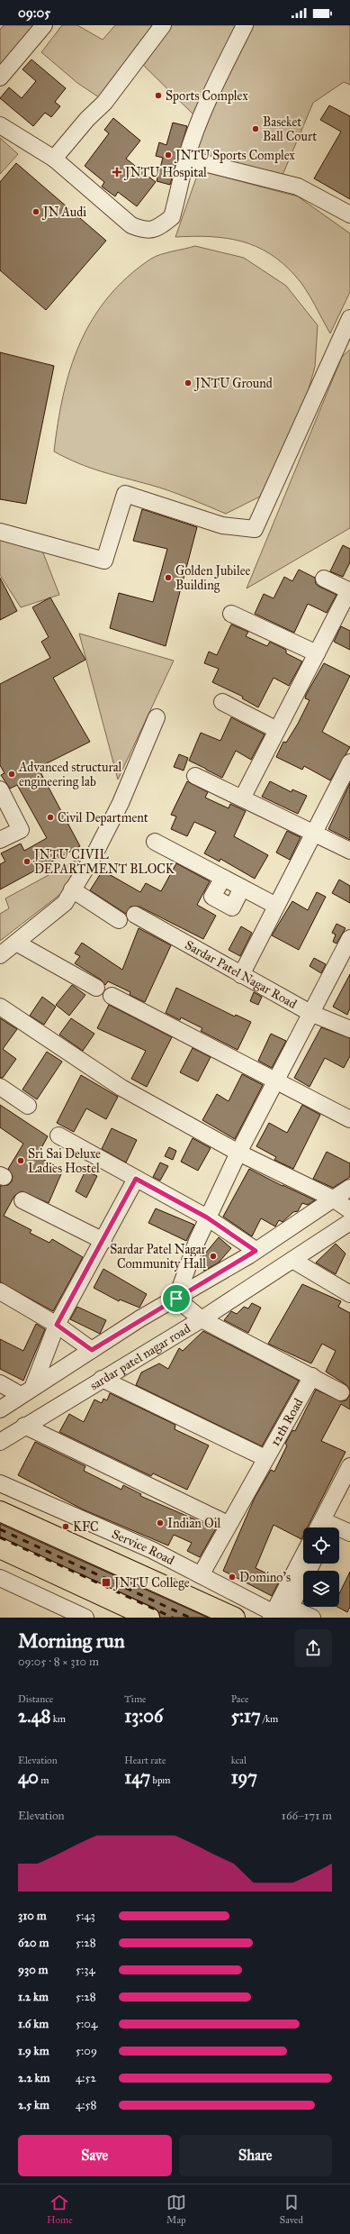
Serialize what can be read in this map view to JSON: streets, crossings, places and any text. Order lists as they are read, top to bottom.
{
  "streets": {
    "street": [
      "Sardar Patel Nagar Road",
      "sardar patel nagar road",
      "12th Road",
      "Service Road"
    ]
  },
  "crossings": [
    ["12th Road", "Service Road"]
  ],
  "places": {
    "other": [
      "Sports Complex",
      "Baseket Ball Court",
      "JNTU Sports Complex",
      "JN Audi",
      "JNTU Ground",
      "Golden Jubilee Building",
      "Advanced structural engineering lab",
      "Civil Department",
      "JNTU CIVIL DEPARTMENT BLOCK",
      "Sri Sai Deluxe Ladies Hostel",
      "Sardar Patel Nagar Community Hall",
      "Indian Oil",
      "KFC",
      "Domino's"
    ],
    "health": ["JNTU Hospital"],
    "transit": ["JNTU College"]
  },
  "page": {
    "status": "09:05",
    "heading": ["Morning run", "09:05 · 8 × 310 m"],
    "stats": [
      ["Distance", "2.48 km"],
      ["Time", "13:06"],
      ["Pace", "5:17 /km"],
      ["Elevation", "40 m"],
      ["Heart rate", "147 bpm"],
      ["kcal", "197"]
    ],
    "chart": ["Elevation", "166–171 m"],
    "list": [
      {
        "name": "310 m",
        "note": "5:43"
      },
      {
        "name": "620 m",
        "note": "5:28"
      },
      {
        "name": "930 m",
        "note": "5:34"
      },
      {
        "name": "1.2 km",
        "note": "5:28"
      },
      {
        "name": "1.6 km",
        "note": "5:04"
      },
      {
        "name": "1.9 km",
        "note": "5:09"
      },
      {
        "name": "2.2 km",
        "note": "4:52"
      },
      {
        "name": "2.5 km",
        "note": "4:58"
      }
    ],
    "buttons": ["Save", "Share"],
    "tabs": ["Home", "Map", "Saved"]
  }
}
